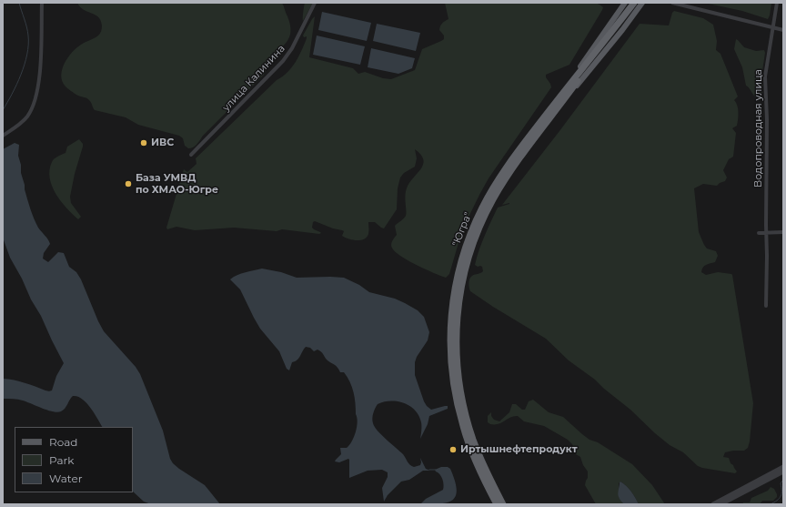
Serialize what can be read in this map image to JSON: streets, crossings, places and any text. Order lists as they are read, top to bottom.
{
  "streets": {
    "highway": ["\"Югра\""],
    "street": ["улица Калинина", "Водопроводная улица"]
  },
  "places": ["ИВС", "База УМВД по ХМАО-Югре", "Иртышнефтепродукт"],
  "legend": ["Road", "Park", "Water"]
}
